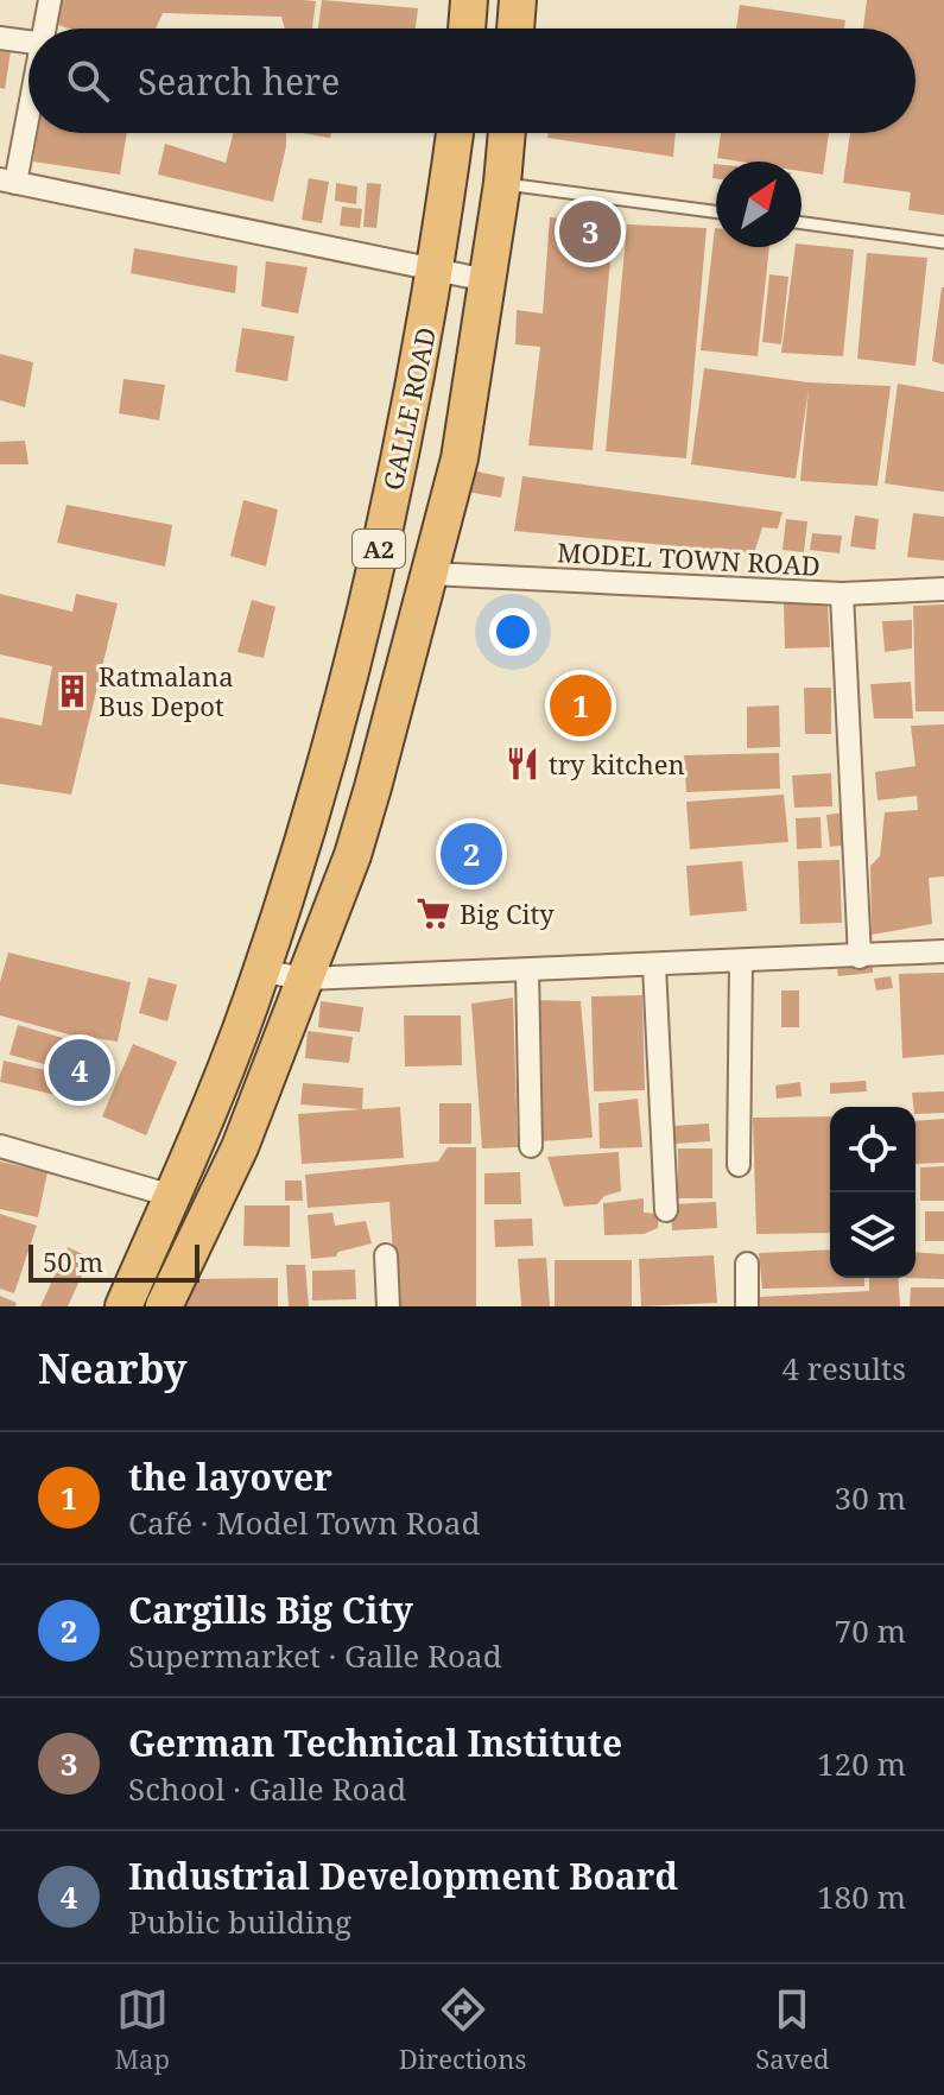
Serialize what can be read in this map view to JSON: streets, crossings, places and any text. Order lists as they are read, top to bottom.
{
  "streets": {
    "highway": ["GALLE ROAD", "A2"],
    "street": ["MODEL TOWN ROAD"]
  },
  "crossings": [
    ["GALLE ROAD", "A2"],
    ["GALLE ROAD", "MODEL TOWN ROAD"]
  ],
  "places": {
    "building": ["Ratmalana Bus Depot"],
    "restaurant": ["try kitchen"],
    "supermarket": ["Big City"]
  },
  "scale_bar": "50 m",
  "north": "top right",
  "page": {
    "search": "Search here",
    "pins": [
      "3",
      "1",
      "2",
      "4"
    ],
    "scale": "50 m",
    "heading": ["Nearby", "4 results"],
    "list": [
      {
        "mark": "1",
        "name": "the layover",
        "note": "Café · Model Town Road",
        "value": "30 m"
      },
      {
        "mark": "2",
        "name": "Cargills Big City",
        "note": "Supermarket · Galle Road",
        "value": "70 m"
      },
      {
        "mark": "3",
        "name": "German Technical Institute",
        "note": "School · Galle Road",
        "value": "120 m"
      },
      {
        "mark": "4",
        "name": "Industrial Development Board",
        "note": "Public building",
        "value": "180 m"
      }
    ],
    "nav": ["Map", "Directions", "Saved"]
  }
}
